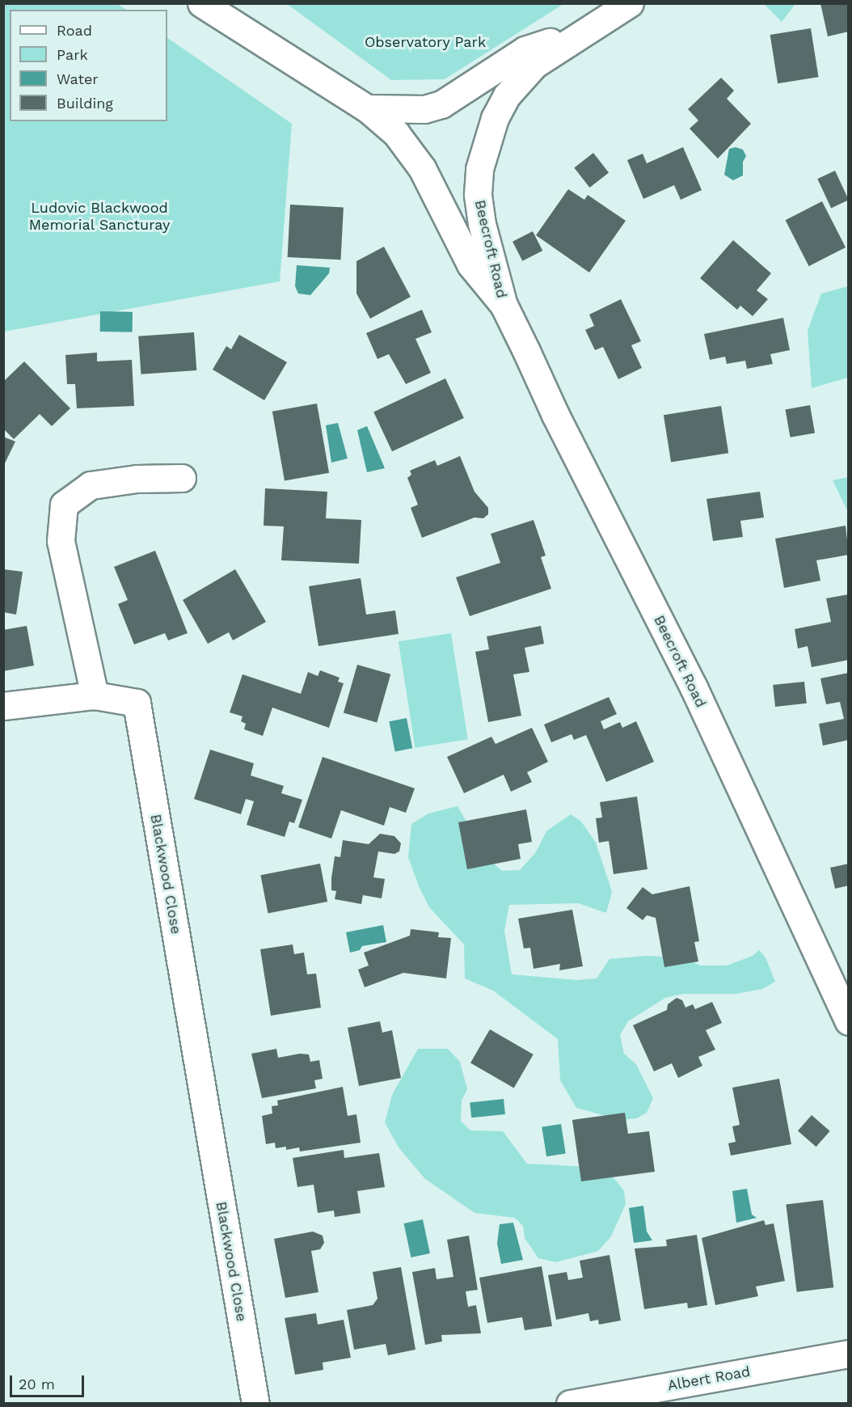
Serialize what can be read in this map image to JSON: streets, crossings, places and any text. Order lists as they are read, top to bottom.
{
  "streets": {
    "main road": ["Beecroft Road", "Blackwood Close", "Albert Road"]
  },
  "parks": ["Observatory Park", "Ludovic Blackwood Memorial Sancturay"],
  "legend": [
    "Road",
    "Park",
    "Water",
    "Building"
  ],
  "scale_bar": "20 m"
}
